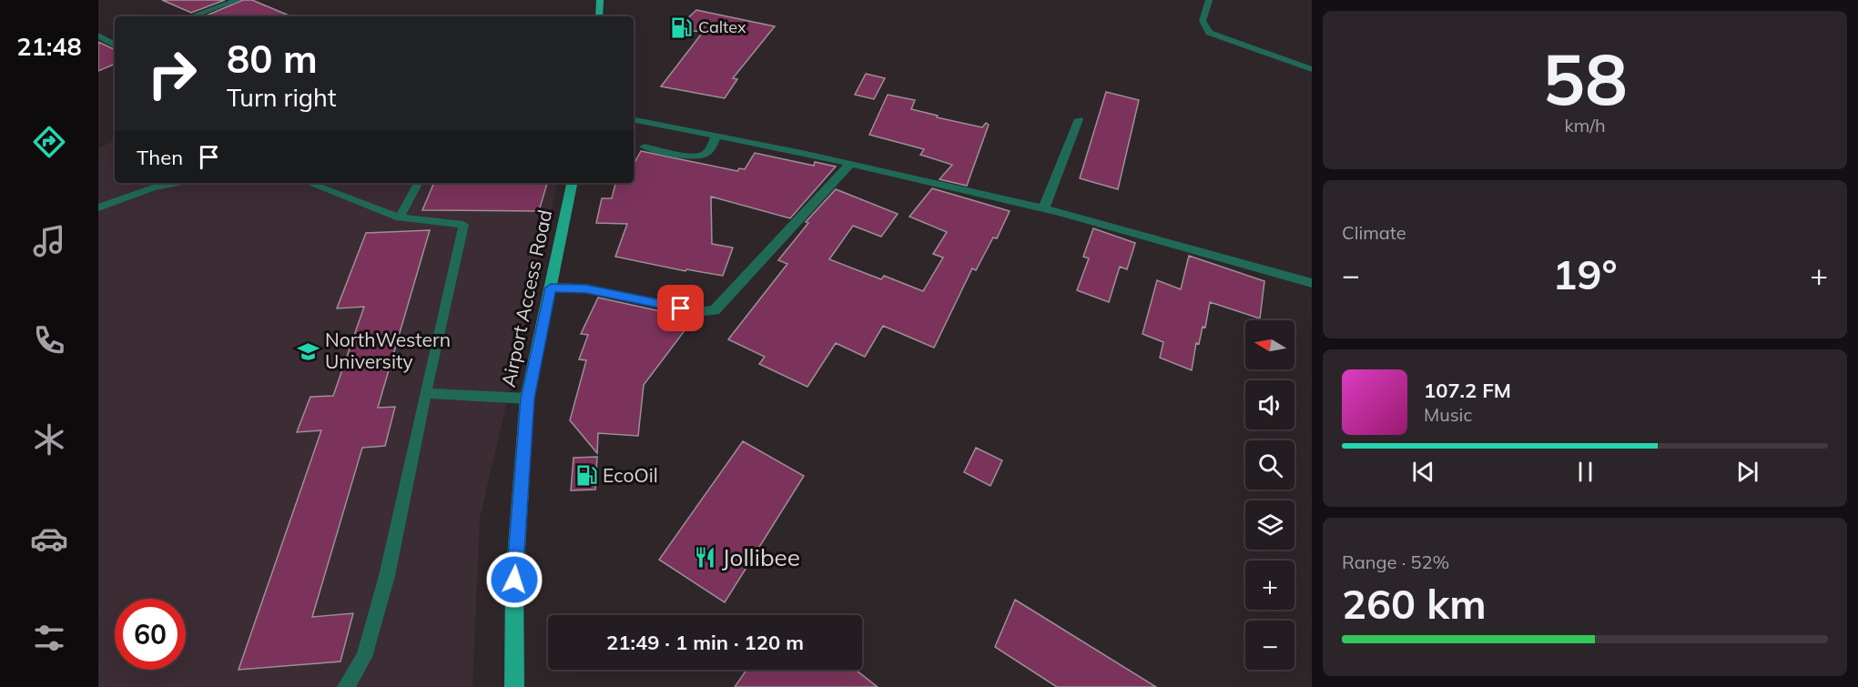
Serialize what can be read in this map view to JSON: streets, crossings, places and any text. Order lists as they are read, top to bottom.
{
  "streets": {
    "main road": ["Airport Access Road"]
  },
  "places": {
    "fuel station": ["Caltex", "EcoOil"],
    "school or university": ["NorthWestern University"],
    "restaurant": ["Jollibee"]
  },
  "north": "left",
  "page": {
    "tabs": "21:48",
    "tile": [
      ["58", "km/h"],
      "Climate",
      ["Range · 52%", "260 km"]
    ],
    "turn": ["80 m", "Turn right"],
    "then": "Then",
    "heat": ["−", "19°", "+"],
    "map_buttons": ["+", "−"],
    "song": ["107.2 FM", "Music"],
    "limit": "60",
    "trip": "21:49 · 1 min · 120 m"
  }
}
